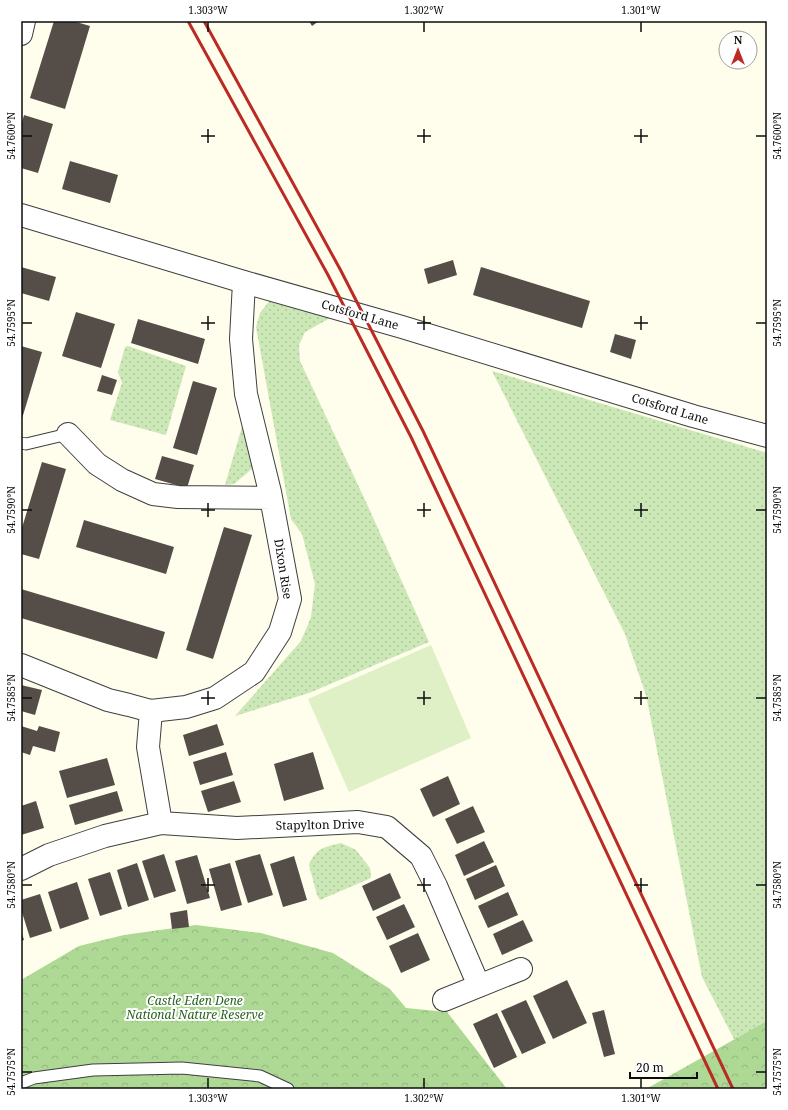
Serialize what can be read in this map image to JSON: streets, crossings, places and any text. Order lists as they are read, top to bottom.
{
  "streets": {
    "street": ["Cotsford Lane", "Dixon Rise", "Stapylton Drive"]
  },
  "crossings": [
    ["Cotsford Lane", "Dixon Rise"]
  ],
  "parks": ["Castle Eden Dene National Nature Reserve"],
  "scale_bar": "20 m",
  "north": "top",
  "coordinates": [
    "1.303°W",
    "1.302°W",
    "1.301°W",
    "54.7600°N",
    "54.7595°N",
    "54.7590°N",
    "54.7585°N",
    "54.7580°N",
    "54.7575°N"
  ]
}
